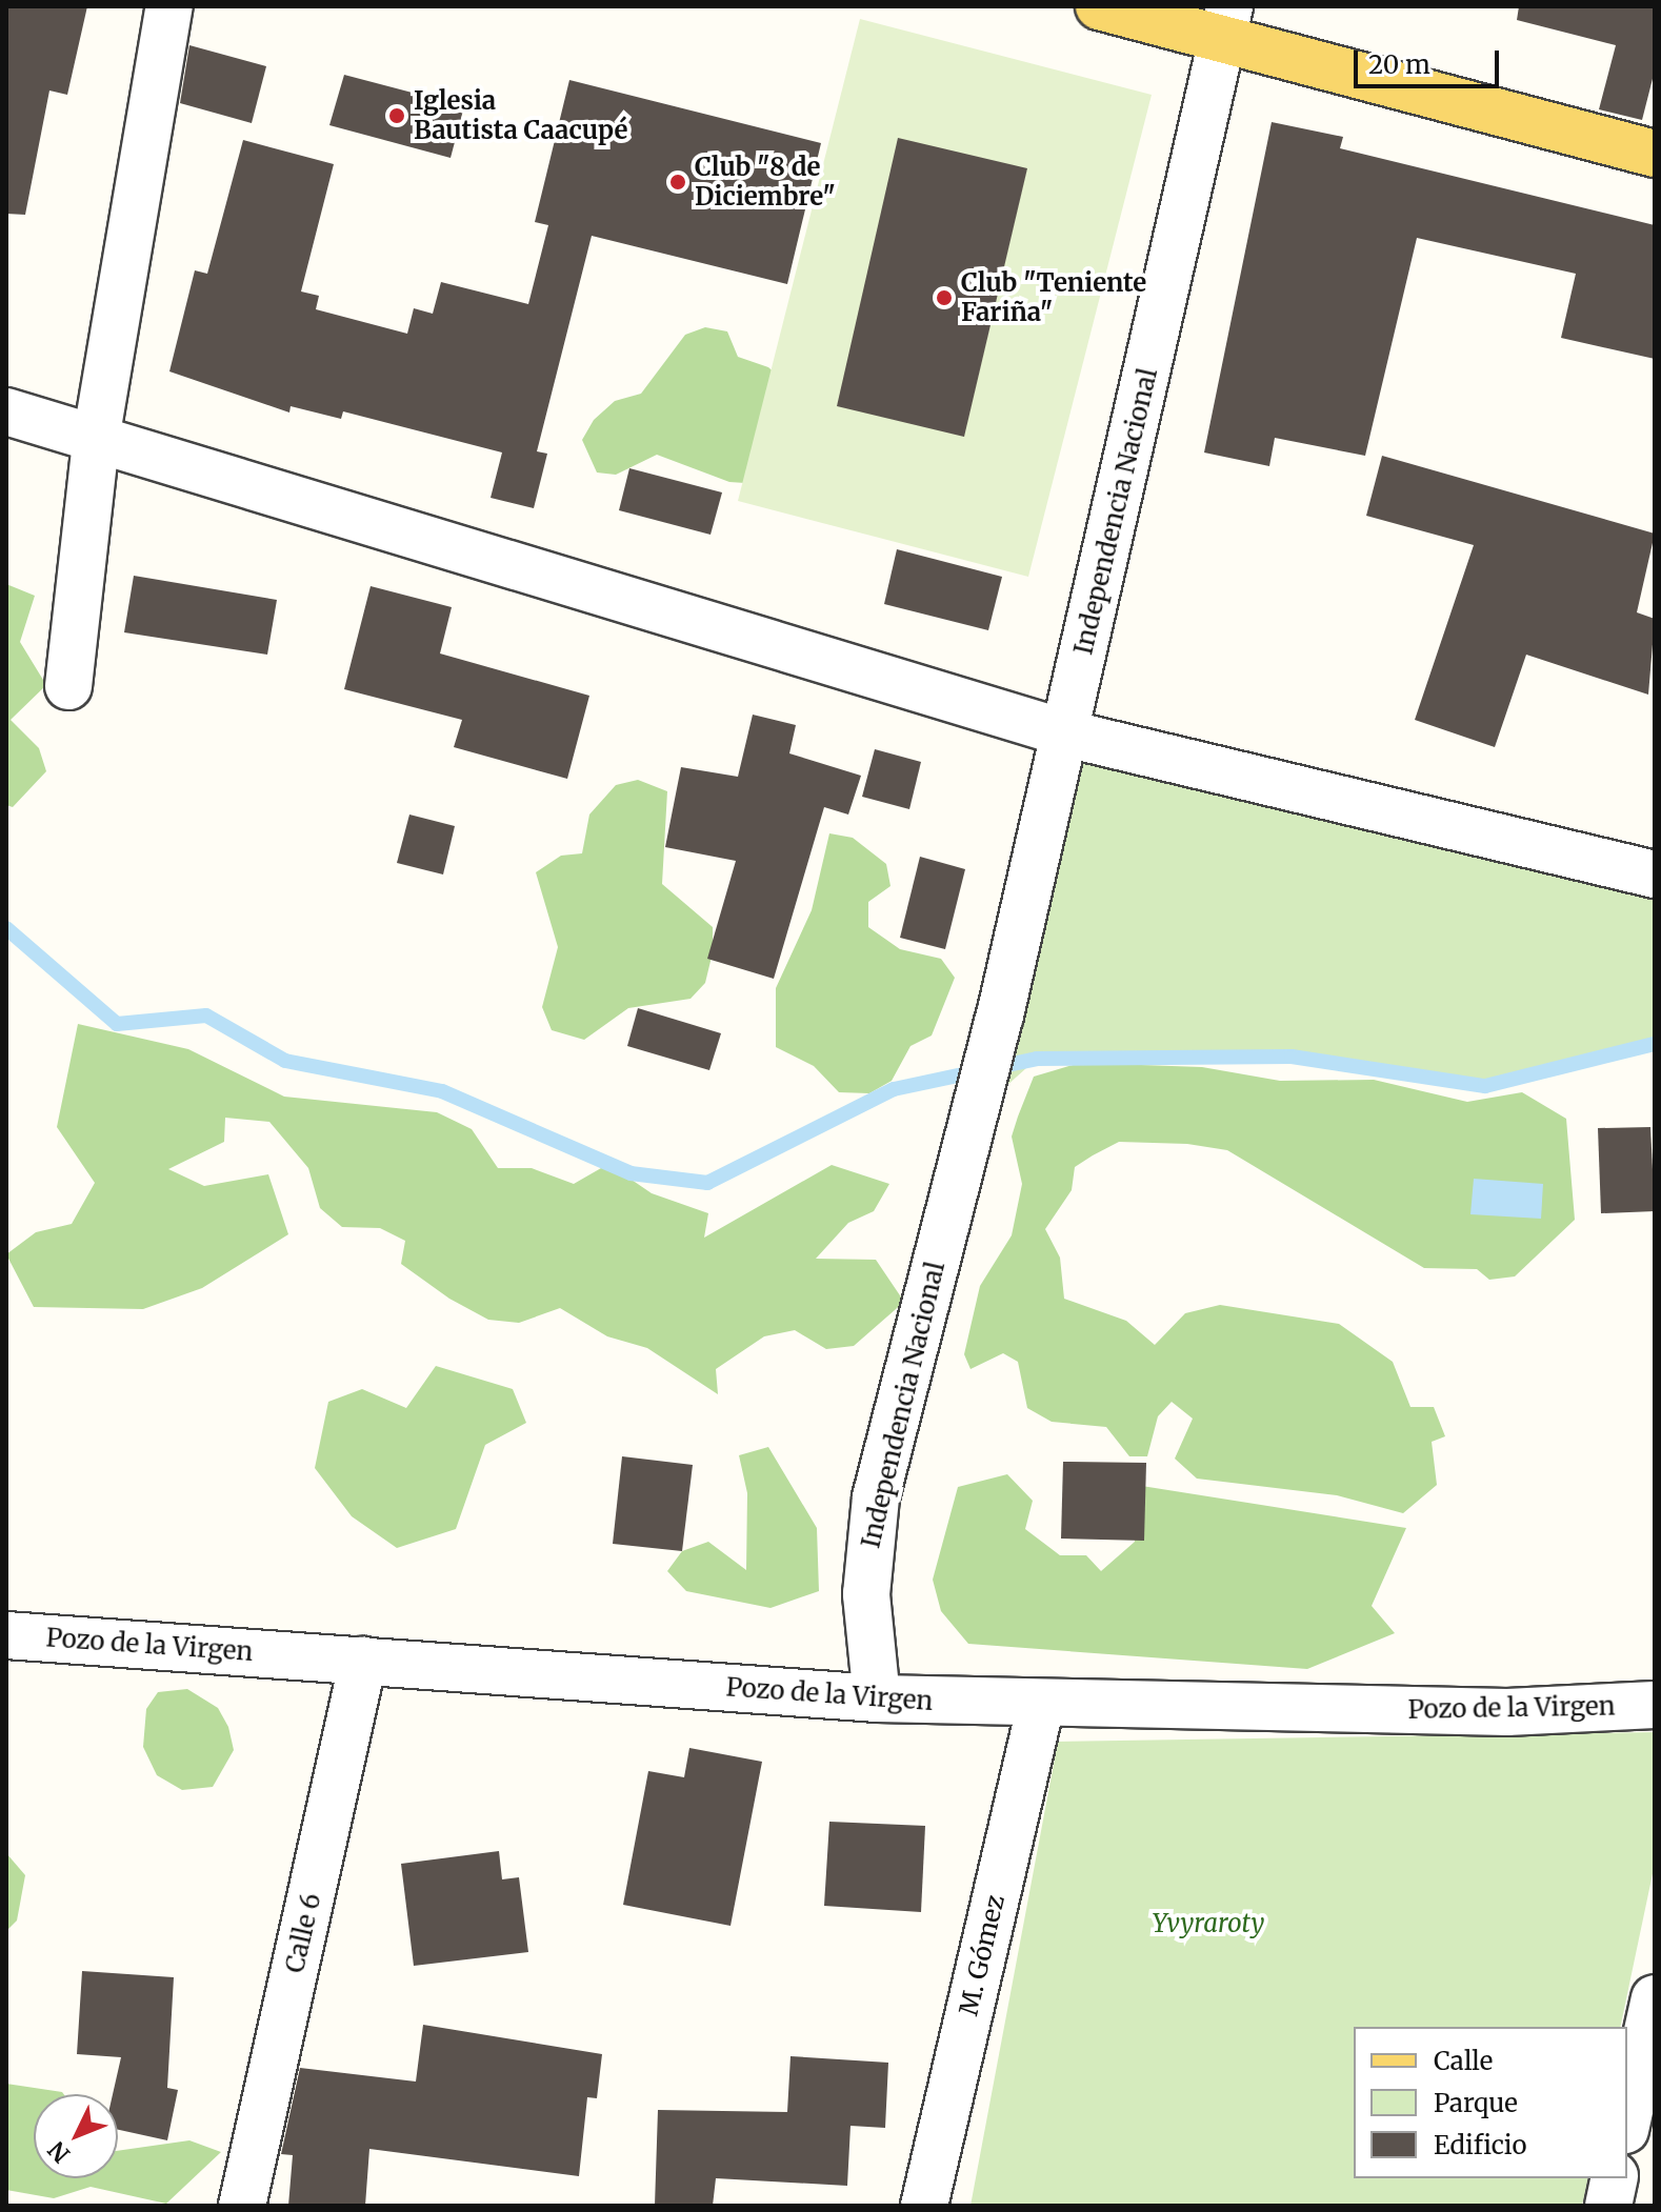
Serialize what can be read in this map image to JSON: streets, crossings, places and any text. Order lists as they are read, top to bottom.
{
  "streets": {
    "street": [
      "Independencia Nacional",
      "Pozo de la Virgen",
      "Calle 6",
      "M. Gómez"
    ]
  },
  "crossings": [
    ["Independencia Nacional", "Pozo de la Virgen"],
    ["Pozo de la Virgen", "Calle 6"],
    ["Pozo de la Virgen", "M. Gómez"]
  ],
  "parks": ["Yvyraroty"],
  "places": ["Iglesia Bautista Caacupé", "Club \"8 de Diciembre\"", "Club \"Teniente Fariña\""],
  "legend": ["Calle", "Parque", "Edificio"],
  "scale_bar": "20 m",
  "north": "bottom left"
}
